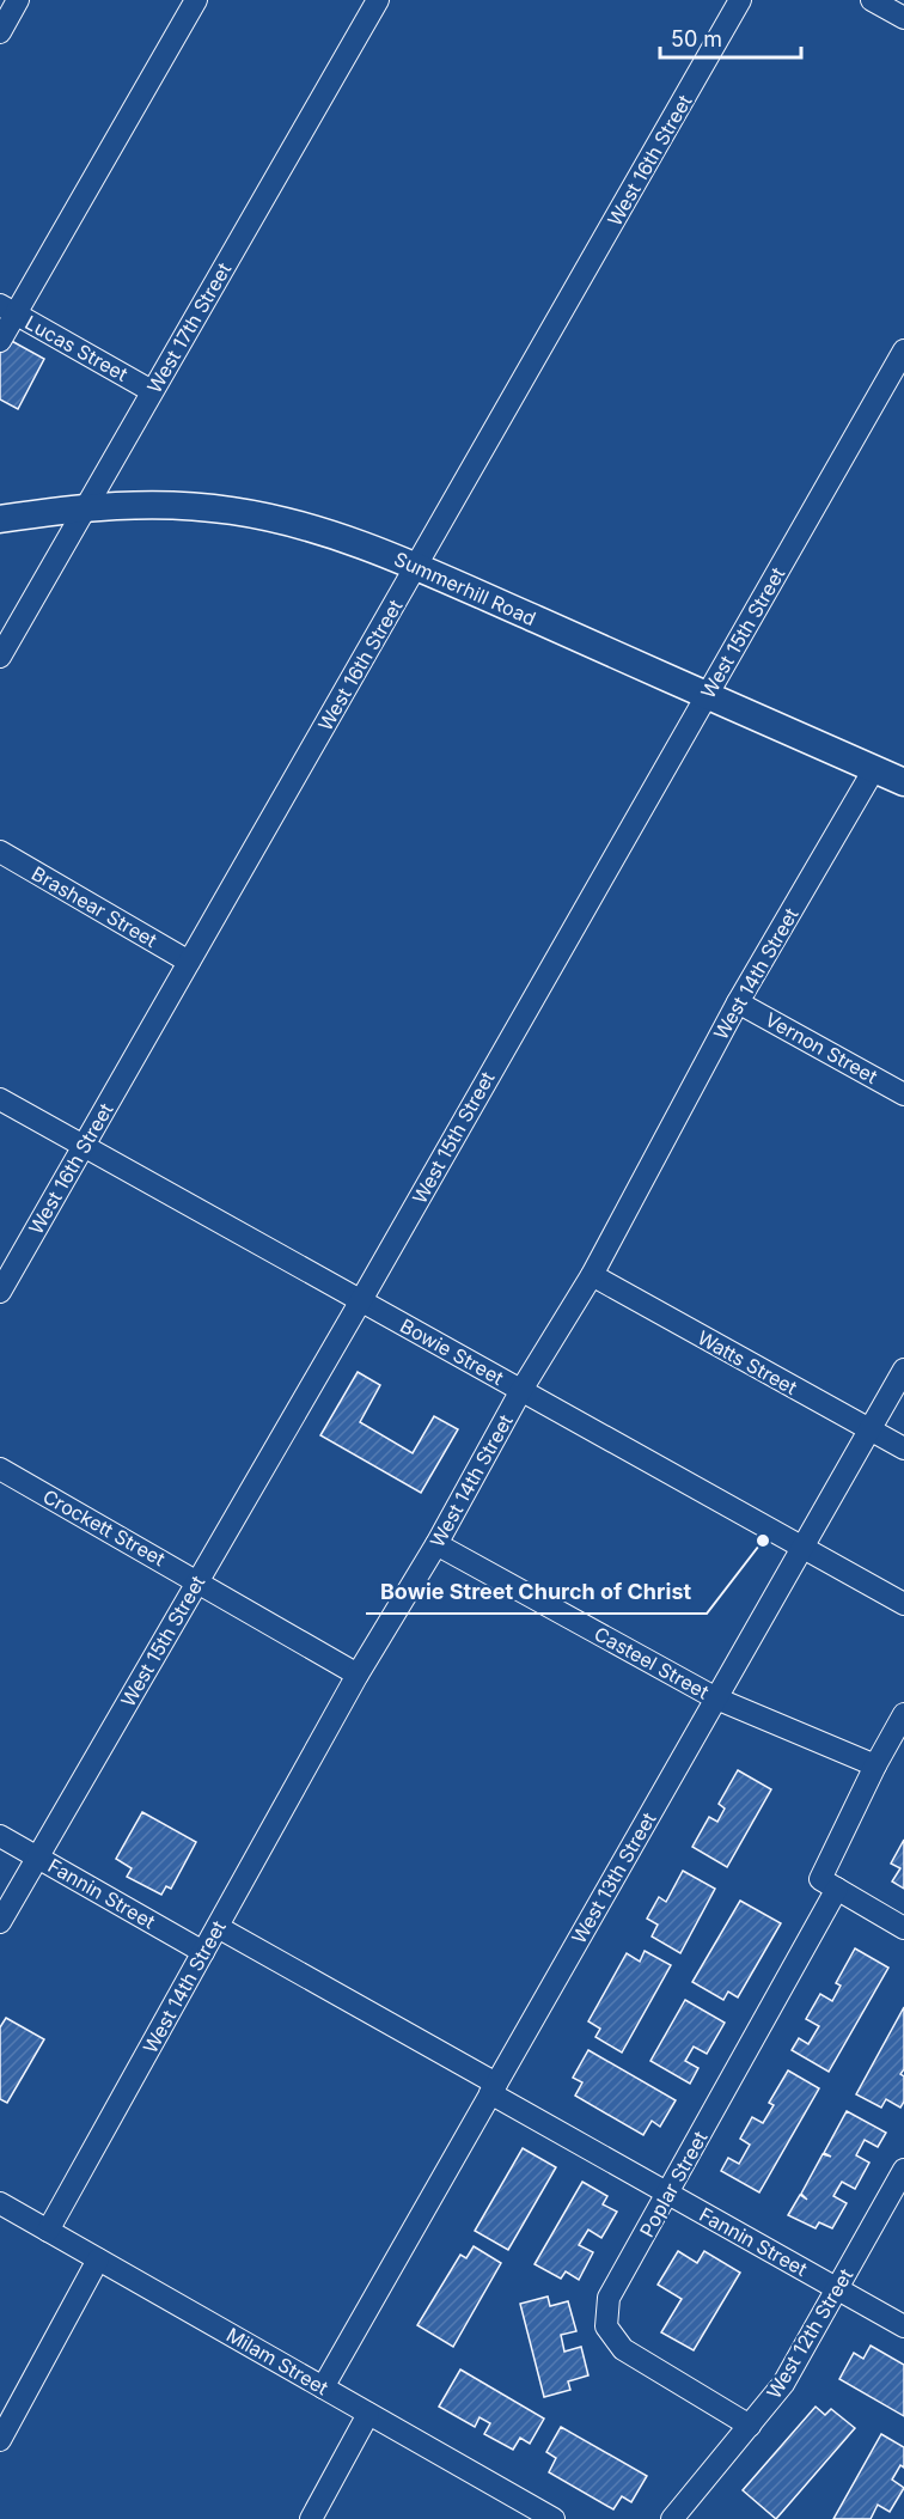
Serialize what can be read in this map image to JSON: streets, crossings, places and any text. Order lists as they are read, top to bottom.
{
  "streets": {
    "main road": ["Summerhill Road"],
    "street": [
      "West 16th Street",
      "West 17th Street",
      "Lucas Street",
      "West 15th Street",
      "Brashear Street",
      "West 14th Street",
      "Vernon Street",
      "Bowie Street",
      "Watts Street",
      "Crockett Street",
      "Casteel Street",
      "West 13th Street",
      "Fannin Street",
      "Poplar Street",
      "West 12th Street",
      "Milam Street"
    ]
  },
  "crossings": [
    ["West 16th Street", "Summerhill Road"],
    ["West 16th Street", "Brashear Street"],
    ["West 16th Street", "Bowie Street"],
    ["West 17th Street", "Lucas Street"],
    ["West 17th Street", "Summerhill Road"],
    ["Summerhill Road", "West 15th Street"],
    ["Summerhill Road", "West 14th Street"],
    ["West 15th Street", "Bowie Street"],
    ["West 15th Street", "Crockett Street"],
    ["West 15th Street", "Fannin Street"],
    ["West 14th Street", "Vernon Street"],
    ["West 14th Street", "Bowie Street"],
    ["West 14th Street", "Watts Street"],
    ["West 14th Street", "Crockett Street"],
    ["West 14th Street", "Casteel Street"],
    ["West 14th Street", "Fannin Street"],
    ["West 14th Street", "Milam Street"],
    ["Bowie Street", "West 13th Street"],
    ["Watts Street", "West 13th Street"],
    ["Casteel Street", "West 13th Street"],
    ["West 13th Street", "Fannin Street"],
    ["West 13th Street", "Milam Street"],
    ["Fannin Street", "Poplar Street"],
    ["Fannin Street", "West 12th Street"],
    ["Poplar Street", "West 12th Street"]
  ],
  "places": ["Bowie Street Church of Christ"],
  "scale_bar": "50 m"
}
